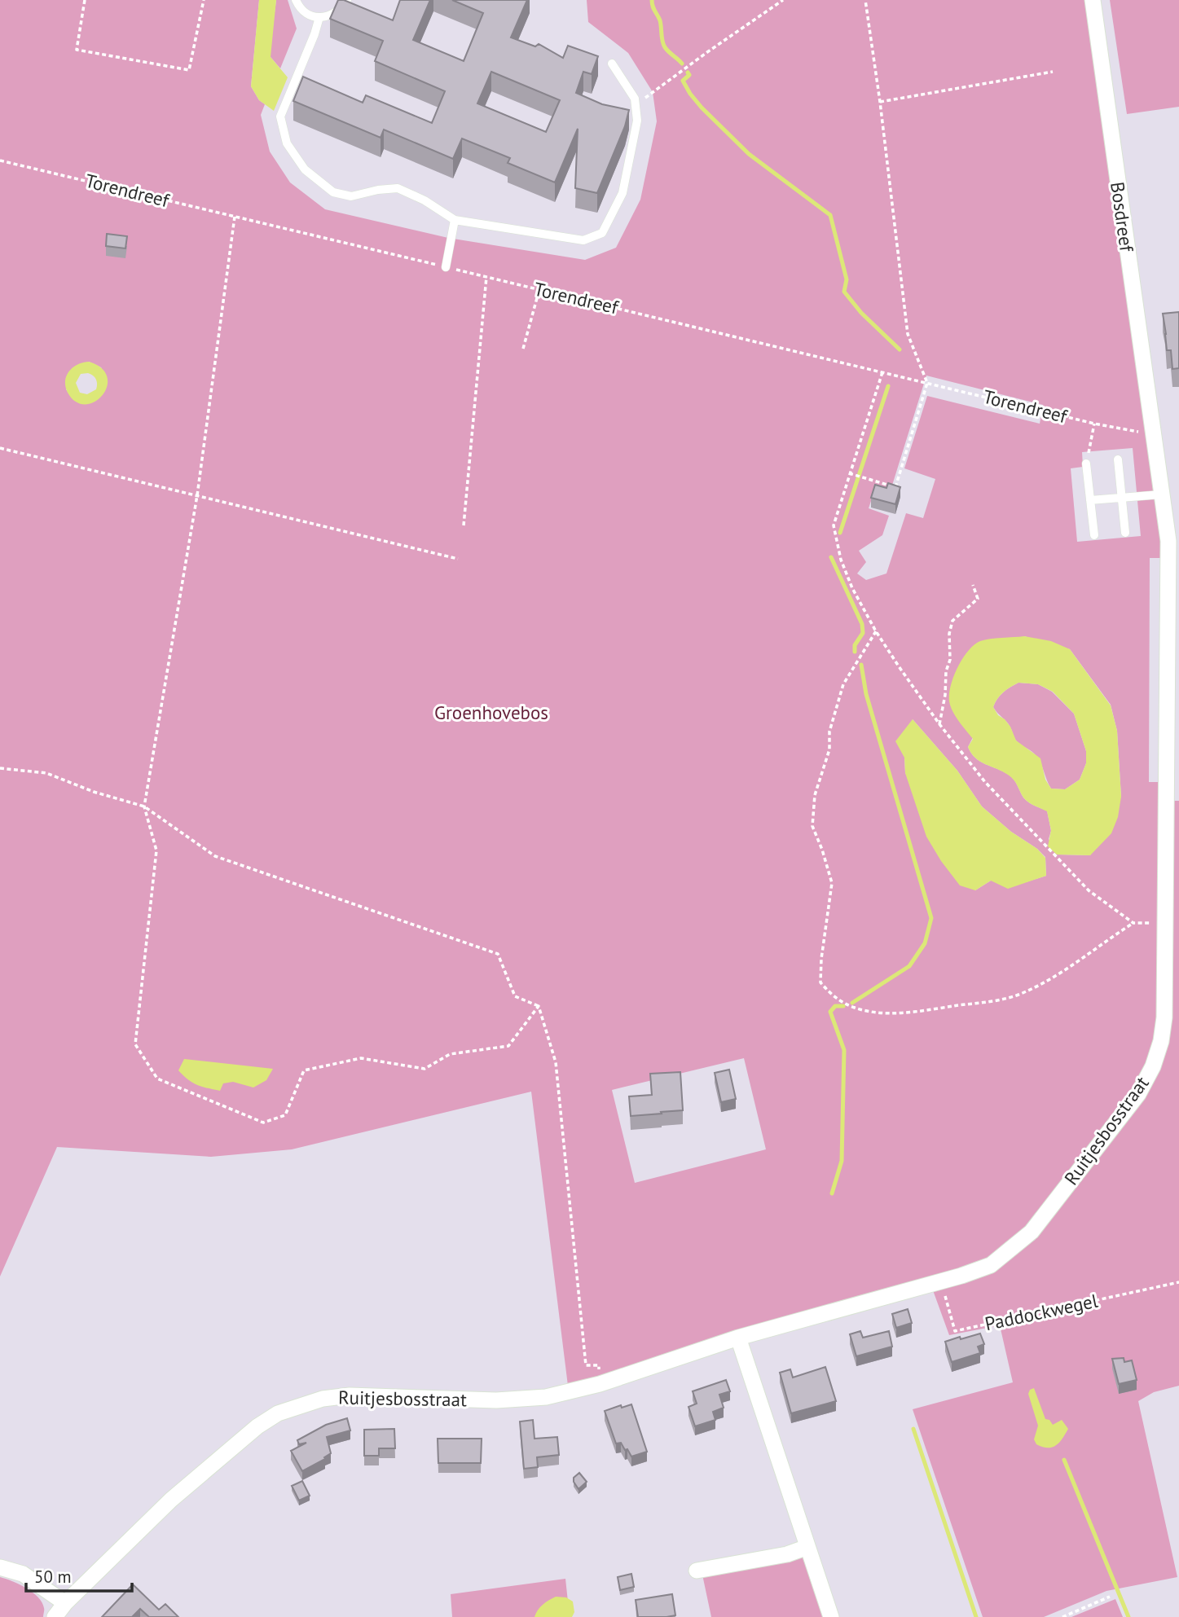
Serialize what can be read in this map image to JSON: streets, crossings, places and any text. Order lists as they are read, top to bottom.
{
  "streets": {
    "street": ["Bosdreef", "Ruitjesbosstraat"],
    "path": ["Torendreef", "Paddockwegel"]
  },
  "crossings": [
    ["Torendreef", "Bosdreef"],
    ["Torendreef", "Ruitjesbosstraat"],
    ["Bosdreef", "Ruitjesbosstraat"],
    ["Ruitjesbosstraat", "Paddockwegel"]
  ],
  "parks": ["Groenhovebos"],
  "scale_bar": "50 m"
}
